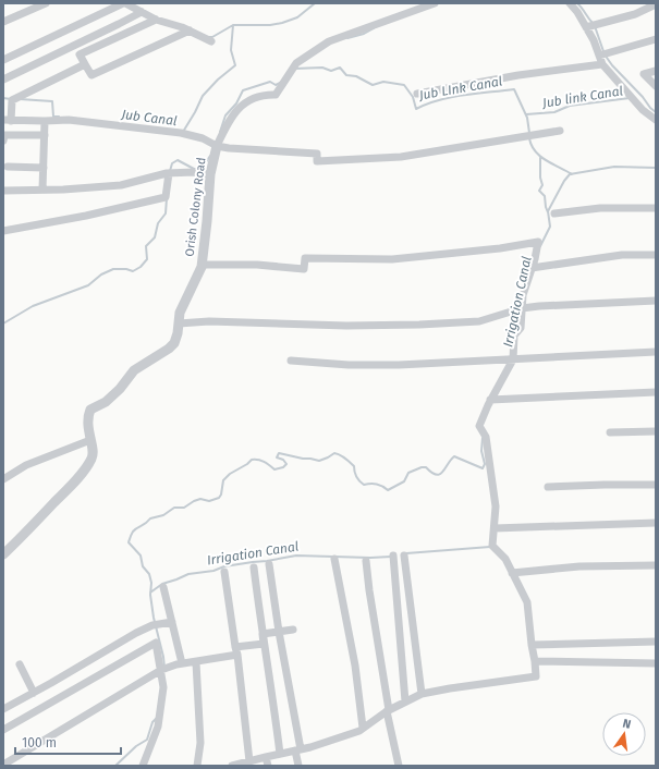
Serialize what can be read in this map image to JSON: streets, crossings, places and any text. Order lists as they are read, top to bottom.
{
  "streets": {
    "street": ["Orish Colony Road"]
  },
  "water": [
    "Jub LInk Canal",
    "Jub link Canal",
    "Jub Canal",
    "Irrigation Canal"
  ],
  "scale_bar": "100 m",
  "north": "top"
}
